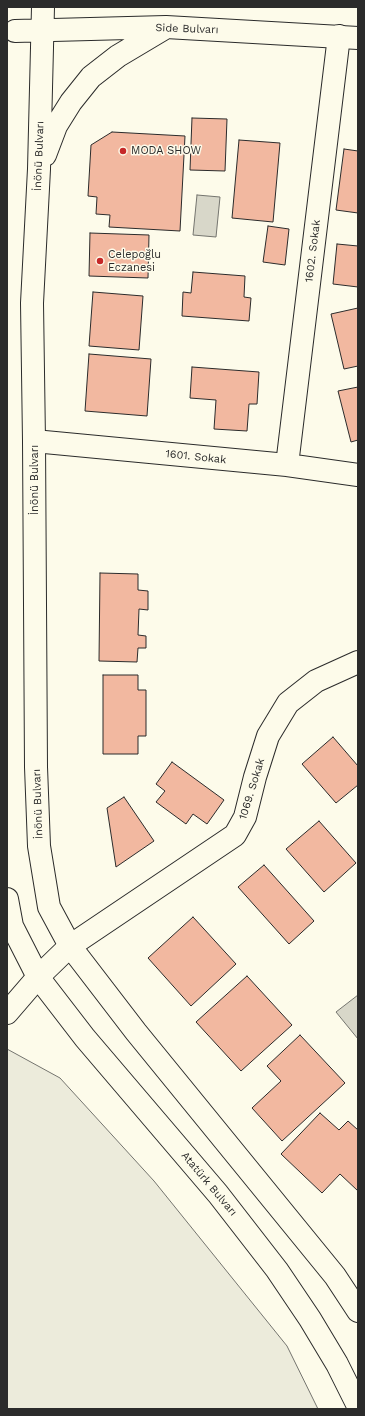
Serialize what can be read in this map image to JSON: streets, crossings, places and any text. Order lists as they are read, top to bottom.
{
  "streets": {
    "main road": [
      "Side Bulvarı",
      "İnönü Bulvarı",
      "1602. Sokak",
      "1601. Sokak",
      "1069. Sokak",
      "Atatürk Bulvarı"
    ]
  },
  "crossings": [
    ["Side Bulvarı", "İnönü Bulvarı"],
    ["Side Bulvarı", "1602. Sokak"],
    ["İnönü Bulvarı", "1601. Sokak"],
    ["İnönü Bulvarı", "1069. Sokak"],
    ["1602. Sokak", "1601. Sokak"],
    ["1069. Sokak", "Atatürk Bulvarı"]
  ],
  "places": ["MODA SHOW", "Celepoğlu Eczanesi"]
}
